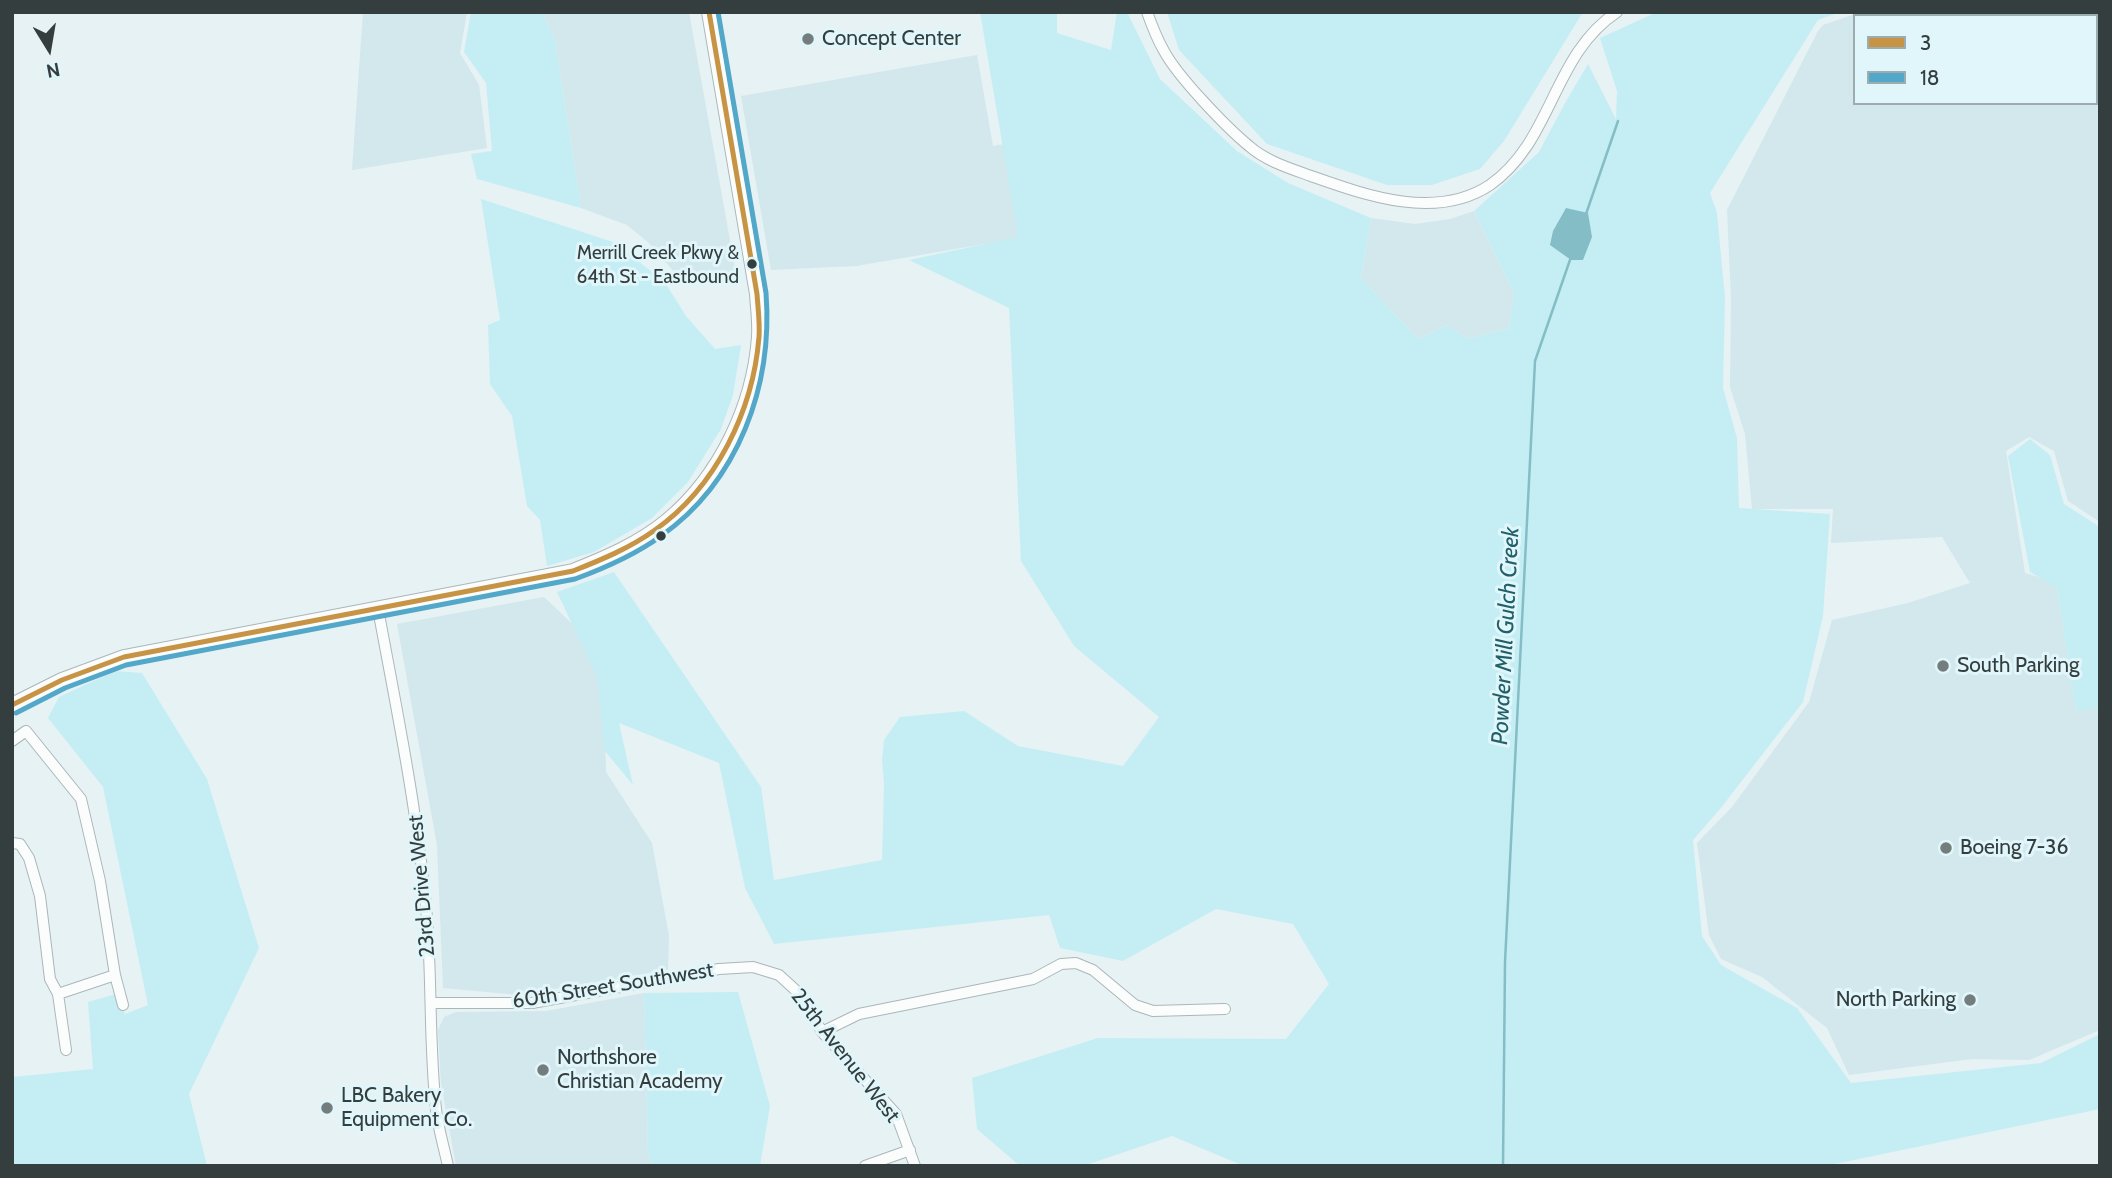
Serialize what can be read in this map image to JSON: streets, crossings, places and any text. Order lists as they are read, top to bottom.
{
  "streets": {
    "street": ["23rd Drive West", "60th Street Southwest", "25th Avenue West"]
  },
  "crossings": [
    ["23rd Drive West", "60th Street Southwest"],
    ["60th Street Southwest", "25th Avenue West"]
  ],
  "water": ["Powder Mill Gulch Creek"],
  "places": [
    "Concept Center",
    "Merrill Creek Pkwy & 64th St - Eastbound",
    "South Parking",
    "Boeing 7-36",
    "North Parking",
    "Northshore Christian Academy",
    "LBC Bakery Equipment Co."
  ],
  "lines": ["transit line 3", "transit line 18"],
  "legend": ["3", "18"],
  "north": "bottom"
}
